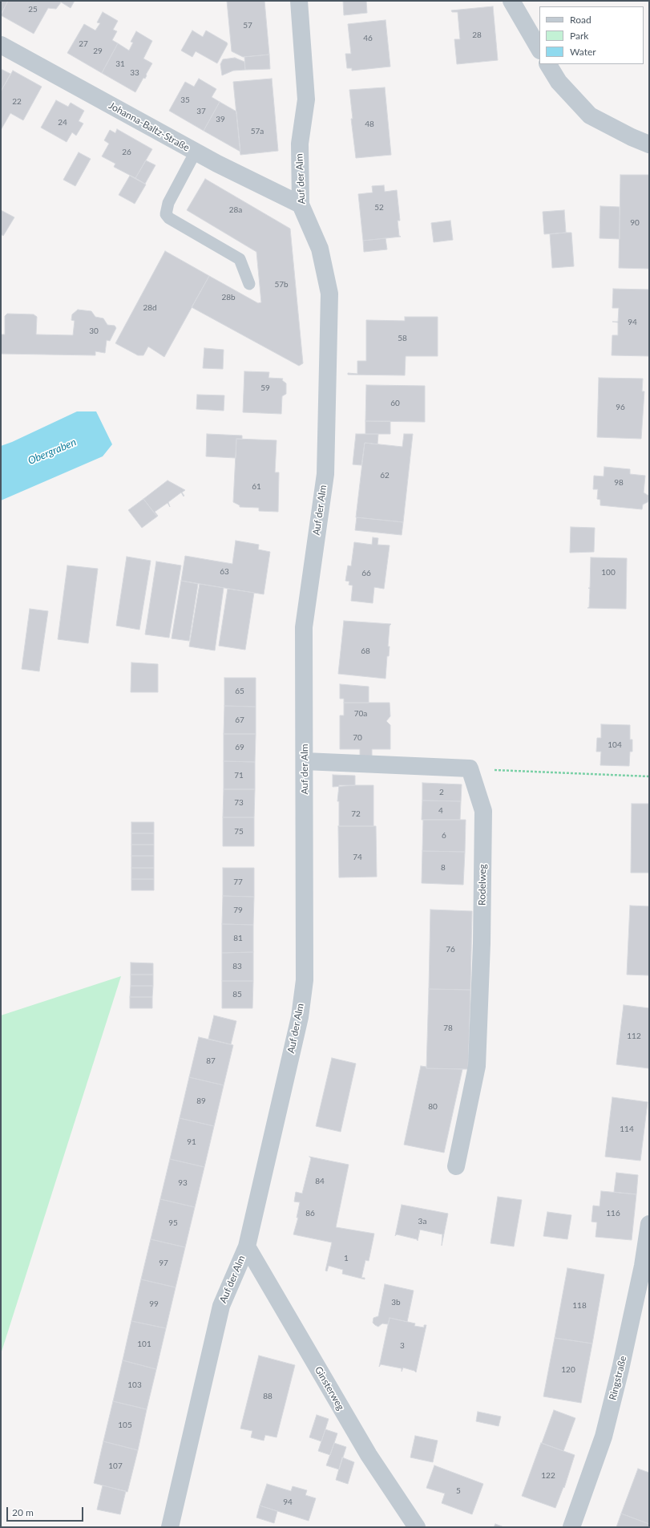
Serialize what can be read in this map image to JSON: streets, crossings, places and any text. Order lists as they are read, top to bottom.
{
  "streets": {
    "street": [
      "Johanna-Baltz-Straße",
      "Auf der Alm",
      "Rodelweg",
      "Ringstraße",
      "Ginsterweg"
    ]
  },
  "crossings": [
    ["Johanna-Baltz-Straße", "Auf der Alm"],
    ["Auf der Alm", "Rodelweg"],
    ["Auf der Alm", "Ginsterweg"]
  ],
  "water": ["Obergraben"],
  "house_numbers": [
    "25",
    "57",
    "28",
    "46",
    "27",
    "29",
    "31",
    "33",
    "35",
    "22",
    "37",
    "39",
    "24",
    "48",
    "57a",
    "26",
    "52",
    "28a",
    "90",
    "57b",
    "28b",
    "28d",
    "94",
    "30",
    "58",
    "59",
    "60",
    "96",
    "62",
    "98",
    "61",
    "63",
    "100",
    "66",
    "68",
    "65",
    "70a",
    "67",
    "70",
    "104",
    "69",
    "71",
    "2",
    "73",
    "4",
    "72",
    "75",
    "6",
    "74",
    "8",
    "77",
    "79",
    "81",
    "76",
    "83",
    "85",
    "78",
    "112",
    "87",
    "89",
    "80",
    "114",
    "91",
    "84",
    "93",
    "86",
    "116",
    "3a",
    "95",
    "1",
    "97",
    "3b",
    "99",
    "118",
    "101",
    "3",
    "120",
    "103",
    "88",
    "105",
    "107",
    "122",
    "5",
    "94"
  ],
  "legend": ["Road", "Park", "Water"],
  "scale_bar": "20 m"
}
